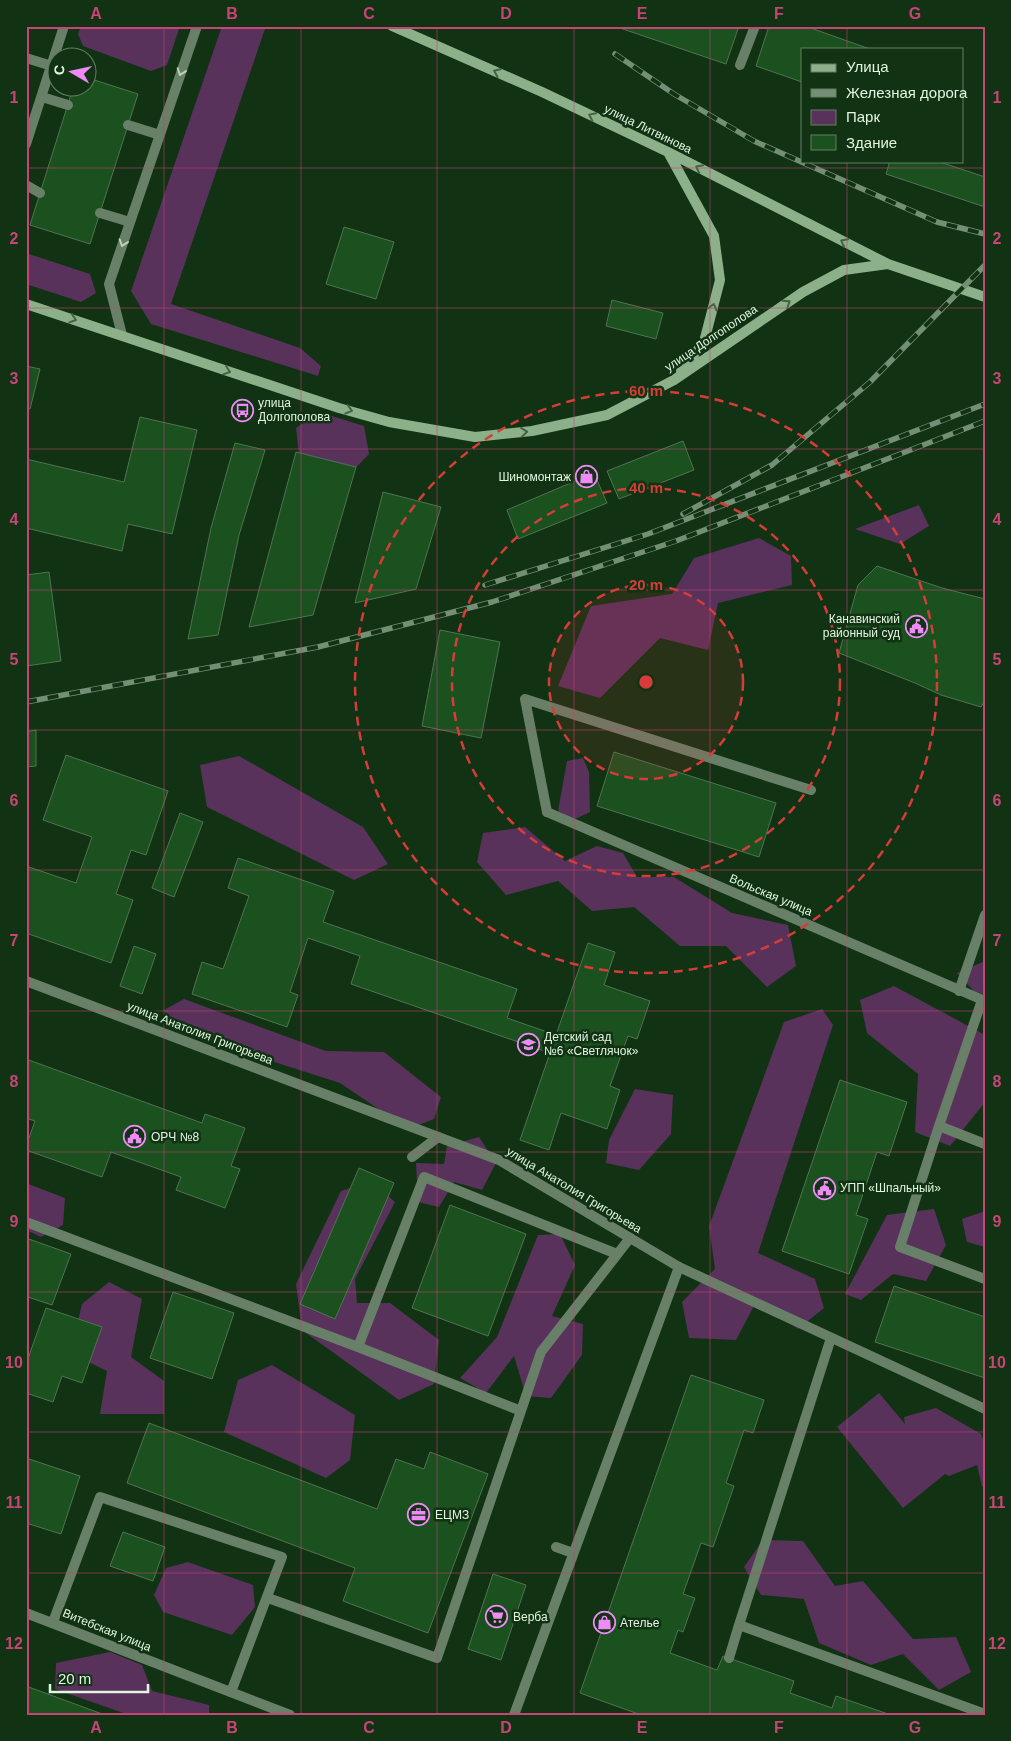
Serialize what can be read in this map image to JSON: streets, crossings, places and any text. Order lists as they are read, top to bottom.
{
  "streets": {
    "street": [
      "улица Литвинова",
      "улица Долгополова",
      "Вольская улица",
      "улица Анатолия Григорьева",
      "Витебская улица"
    ]
  },
  "crossings": [
    ["улица Литвинова", "улица Долгополова"]
  ],
  "one_way": ["улица Литвинова", "улица Долгополова"],
  "places": {
    "bus stop": ["улица Долгополова"],
    "shop": ["Шиномонтаж", "Ателье"],
    "public building": ["Канавинский районный суд", "ОРЧ №8", "УПП «Шпальный»"],
    "school or university": ["Детский сад №6 «Светлячок»"],
    "office": ["ЕЦМЗ"],
    "supermarket": ["Верба"]
  },
  "legend": [
    "Улица",
    "Железная дорога",
    "Парк",
    "Здание"
  ],
  "scale_bar": "20 m",
  "north": "left",
  "grid": {
    "columns": [
      "A",
      "B",
      "C",
      "D",
      "E",
      "F",
      "G"
    ],
    "rows": [
      "1",
      "2",
      "3",
      "4",
      "5",
      "6",
      "7",
      "8",
      "9",
      "10",
      "11",
      "12"
    ]
  },
  "rings": ["60 m", "40 m", "20 m"]
}
